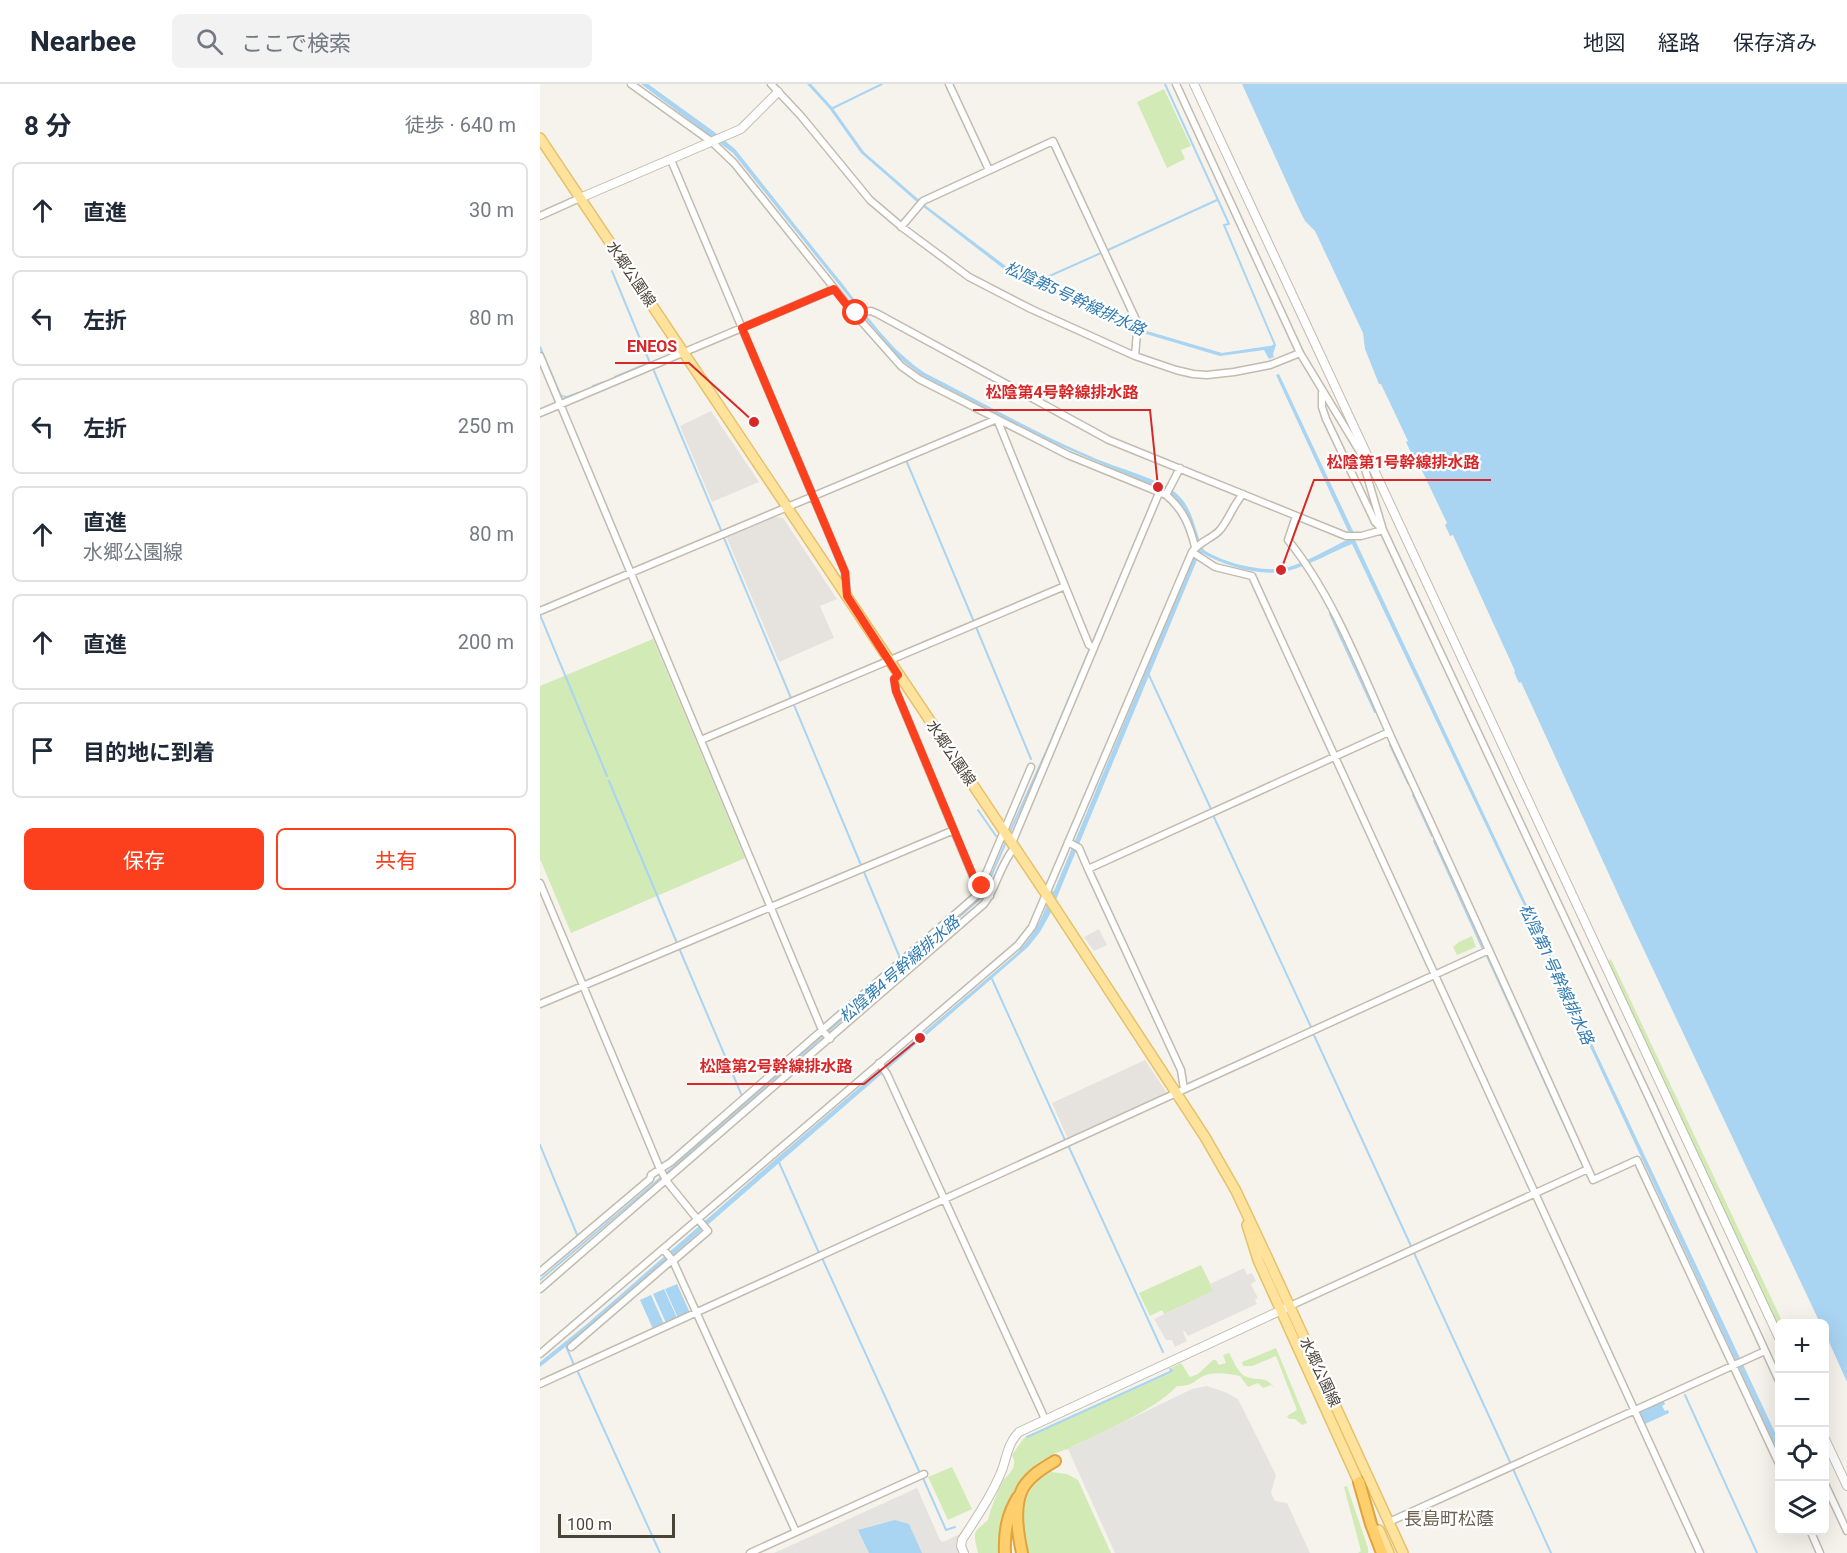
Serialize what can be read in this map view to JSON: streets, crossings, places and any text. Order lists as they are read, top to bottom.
{
  "streets": {
    "main road": ["水郷公園線"]
  },
  "districts": ["長島町松蔭"],
  "water": ["松陰第5号幹線排水路", "松陰第4号幹線排水路", "松陰第1号幹線排水路"],
  "places": [
    "ENEOS",
    "松陰第4号幹線排水路",
    "松陰第1号幹線排水路",
    "松陰第2号幹線排水路"
  ],
  "scale_bar": "100 m",
  "page": {
    "header": "Nearbee",
    "search": "ここで検索",
    "nav": ["地図", "経路", "保存済み"],
    "heading": ["8 分", "徒歩 · 640 m"],
    "list": [
      ["直進", "30 m"],
      ["左折", "80 m"],
      ["左折", "250 m"],
      ["直進", "水郷公園線", "80 m"],
      ["直進", "200 m"],
      "目的地に到着"
    ],
    "buttons": ["保存", "共有"],
    "map_buttons": ["+", "−"],
    "scale": "100 m"
  }
}
